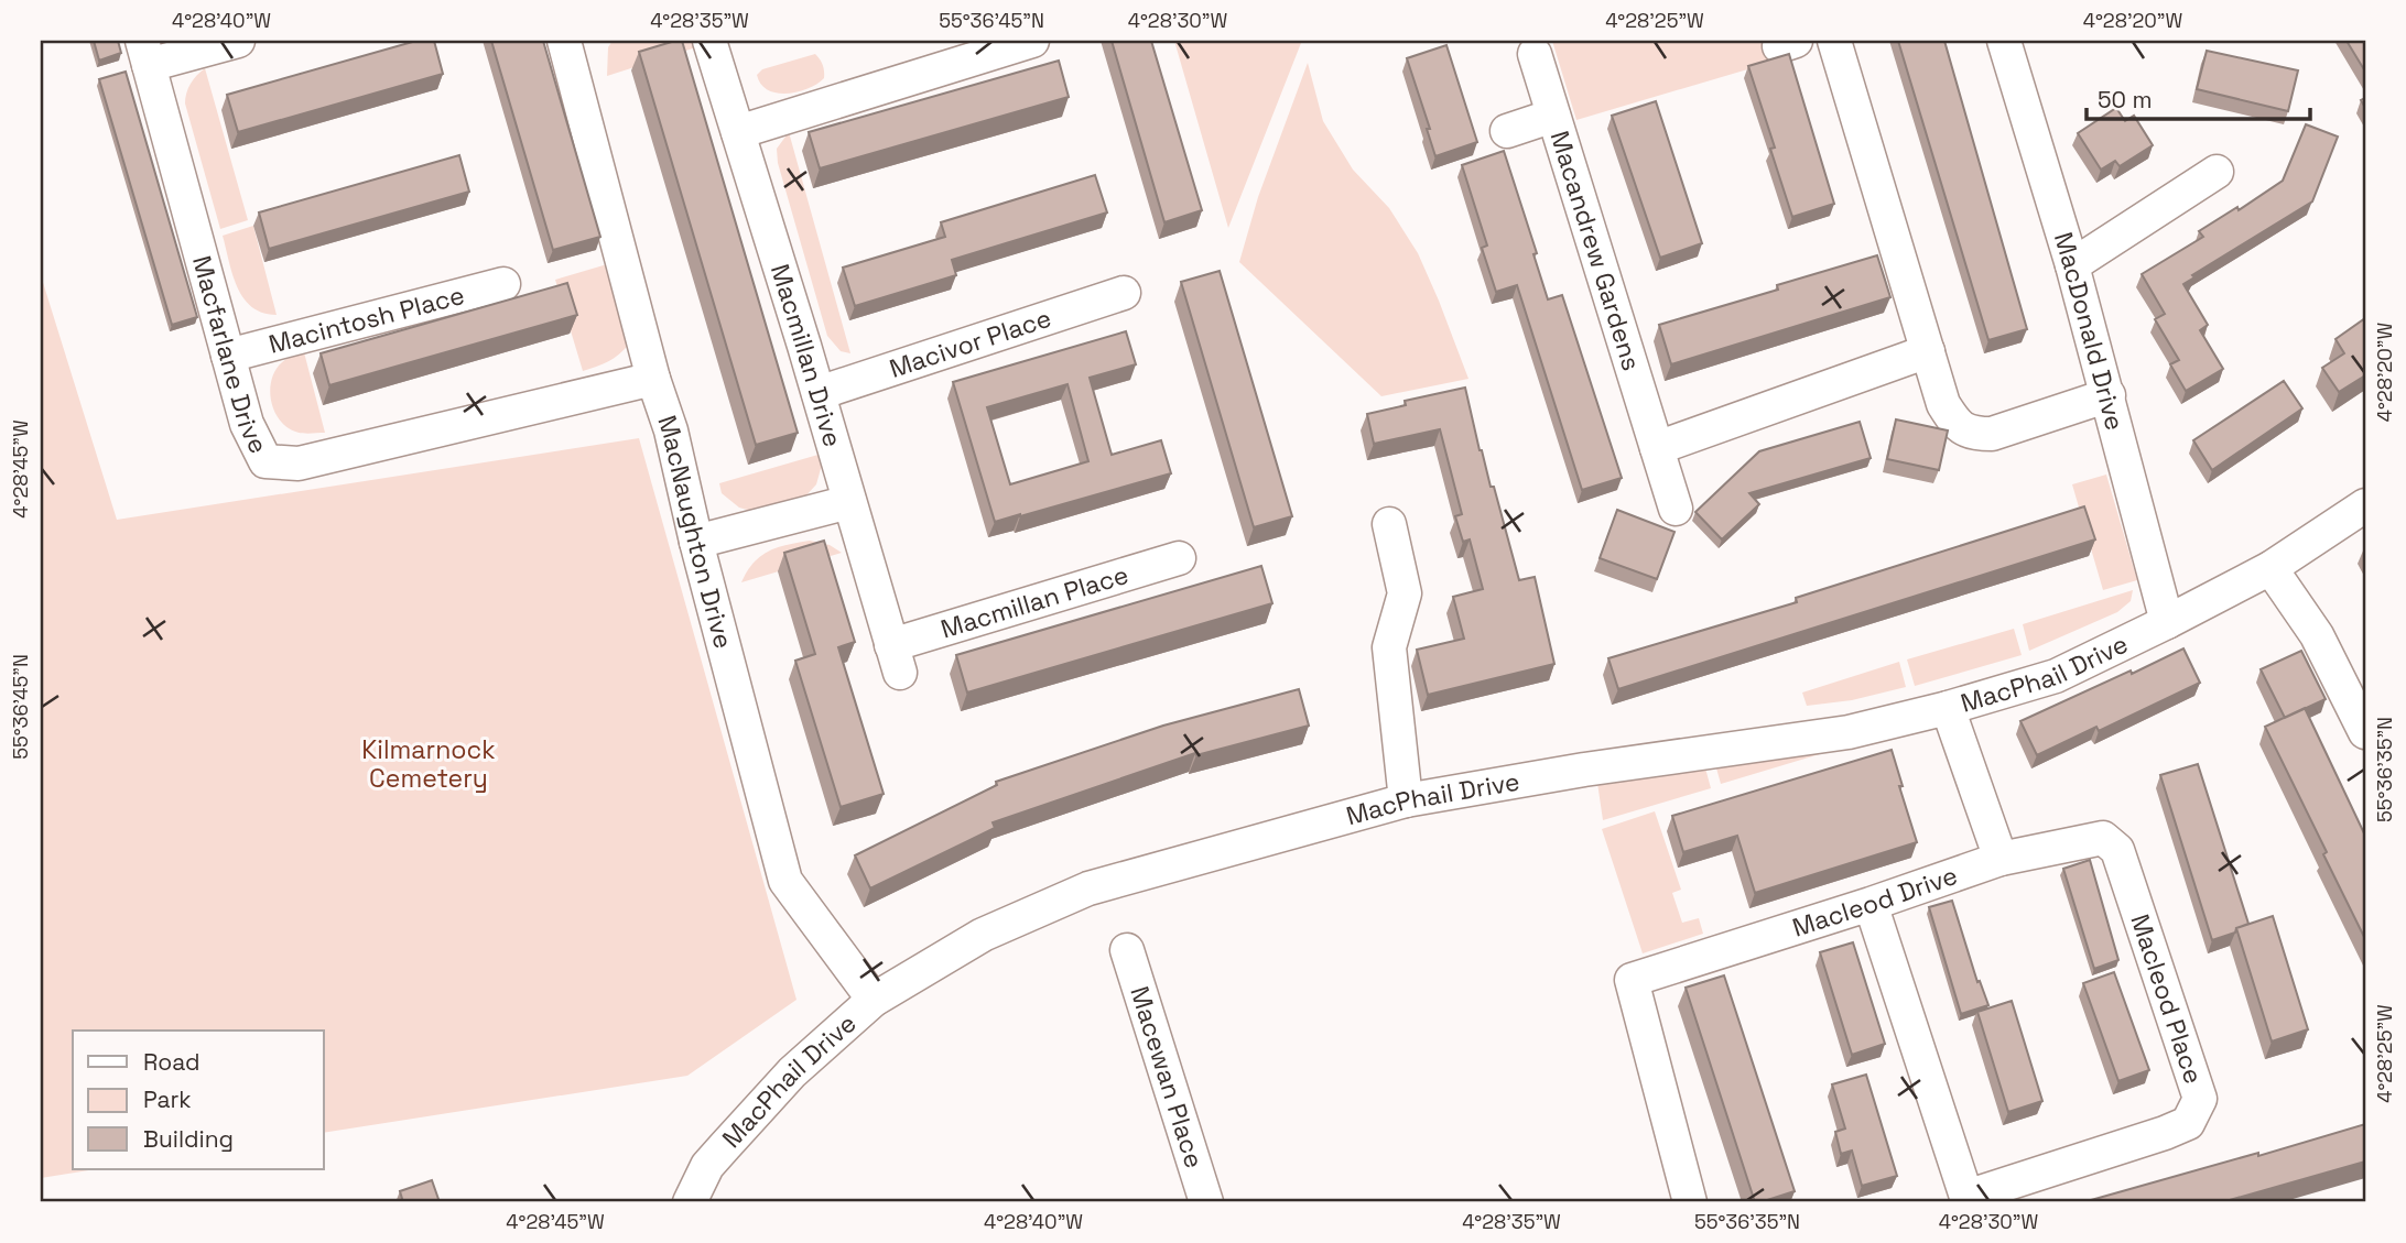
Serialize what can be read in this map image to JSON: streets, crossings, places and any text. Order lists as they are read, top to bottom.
{
  "streets": {
    "street": [
      "Macandrew Gardens",
      "Macintosh Place",
      "MacDonald Drive",
      "Macivor Place",
      "Macfarlane Drive",
      "Macmillan Drive",
      "MacNaughton Drive",
      "Macmillan Place",
      "MacPhail Drive",
      "Macleod Drive",
      "Macleod Place",
      "Macewan Place"
    ]
  },
  "crossings": [
    ["Macintosh Place", "Macfarlane Drive"],
    ["MacDonald Drive", "MacPhail Drive"],
    ["Macivor Place", "Macmillan Drive"],
    ["Macfarlane Drive", "MacNaughton Drive"],
    ["Macmillan Drive", "Macmillan Place"],
    ["MacNaughton Drive", "MacPhail Drive"],
    ["Macleod Drive", "Macleod Place"]
  ],
  "parks": ["Kilmarnock Cemetery"],
  "legend": ["Road", "Park", "Building"],
  "scale_bar": "50 m",
  "coordinates": [
    "4°28'40\"W",
    "4°28'35\"W",
    "55°36'45\"N",
    "4°28'30\"W",
    "4°28'25\"W",
    "4°28'20\"W",
    "4°28'45\"W",
    "55°36'35\"N"
  ]
}
